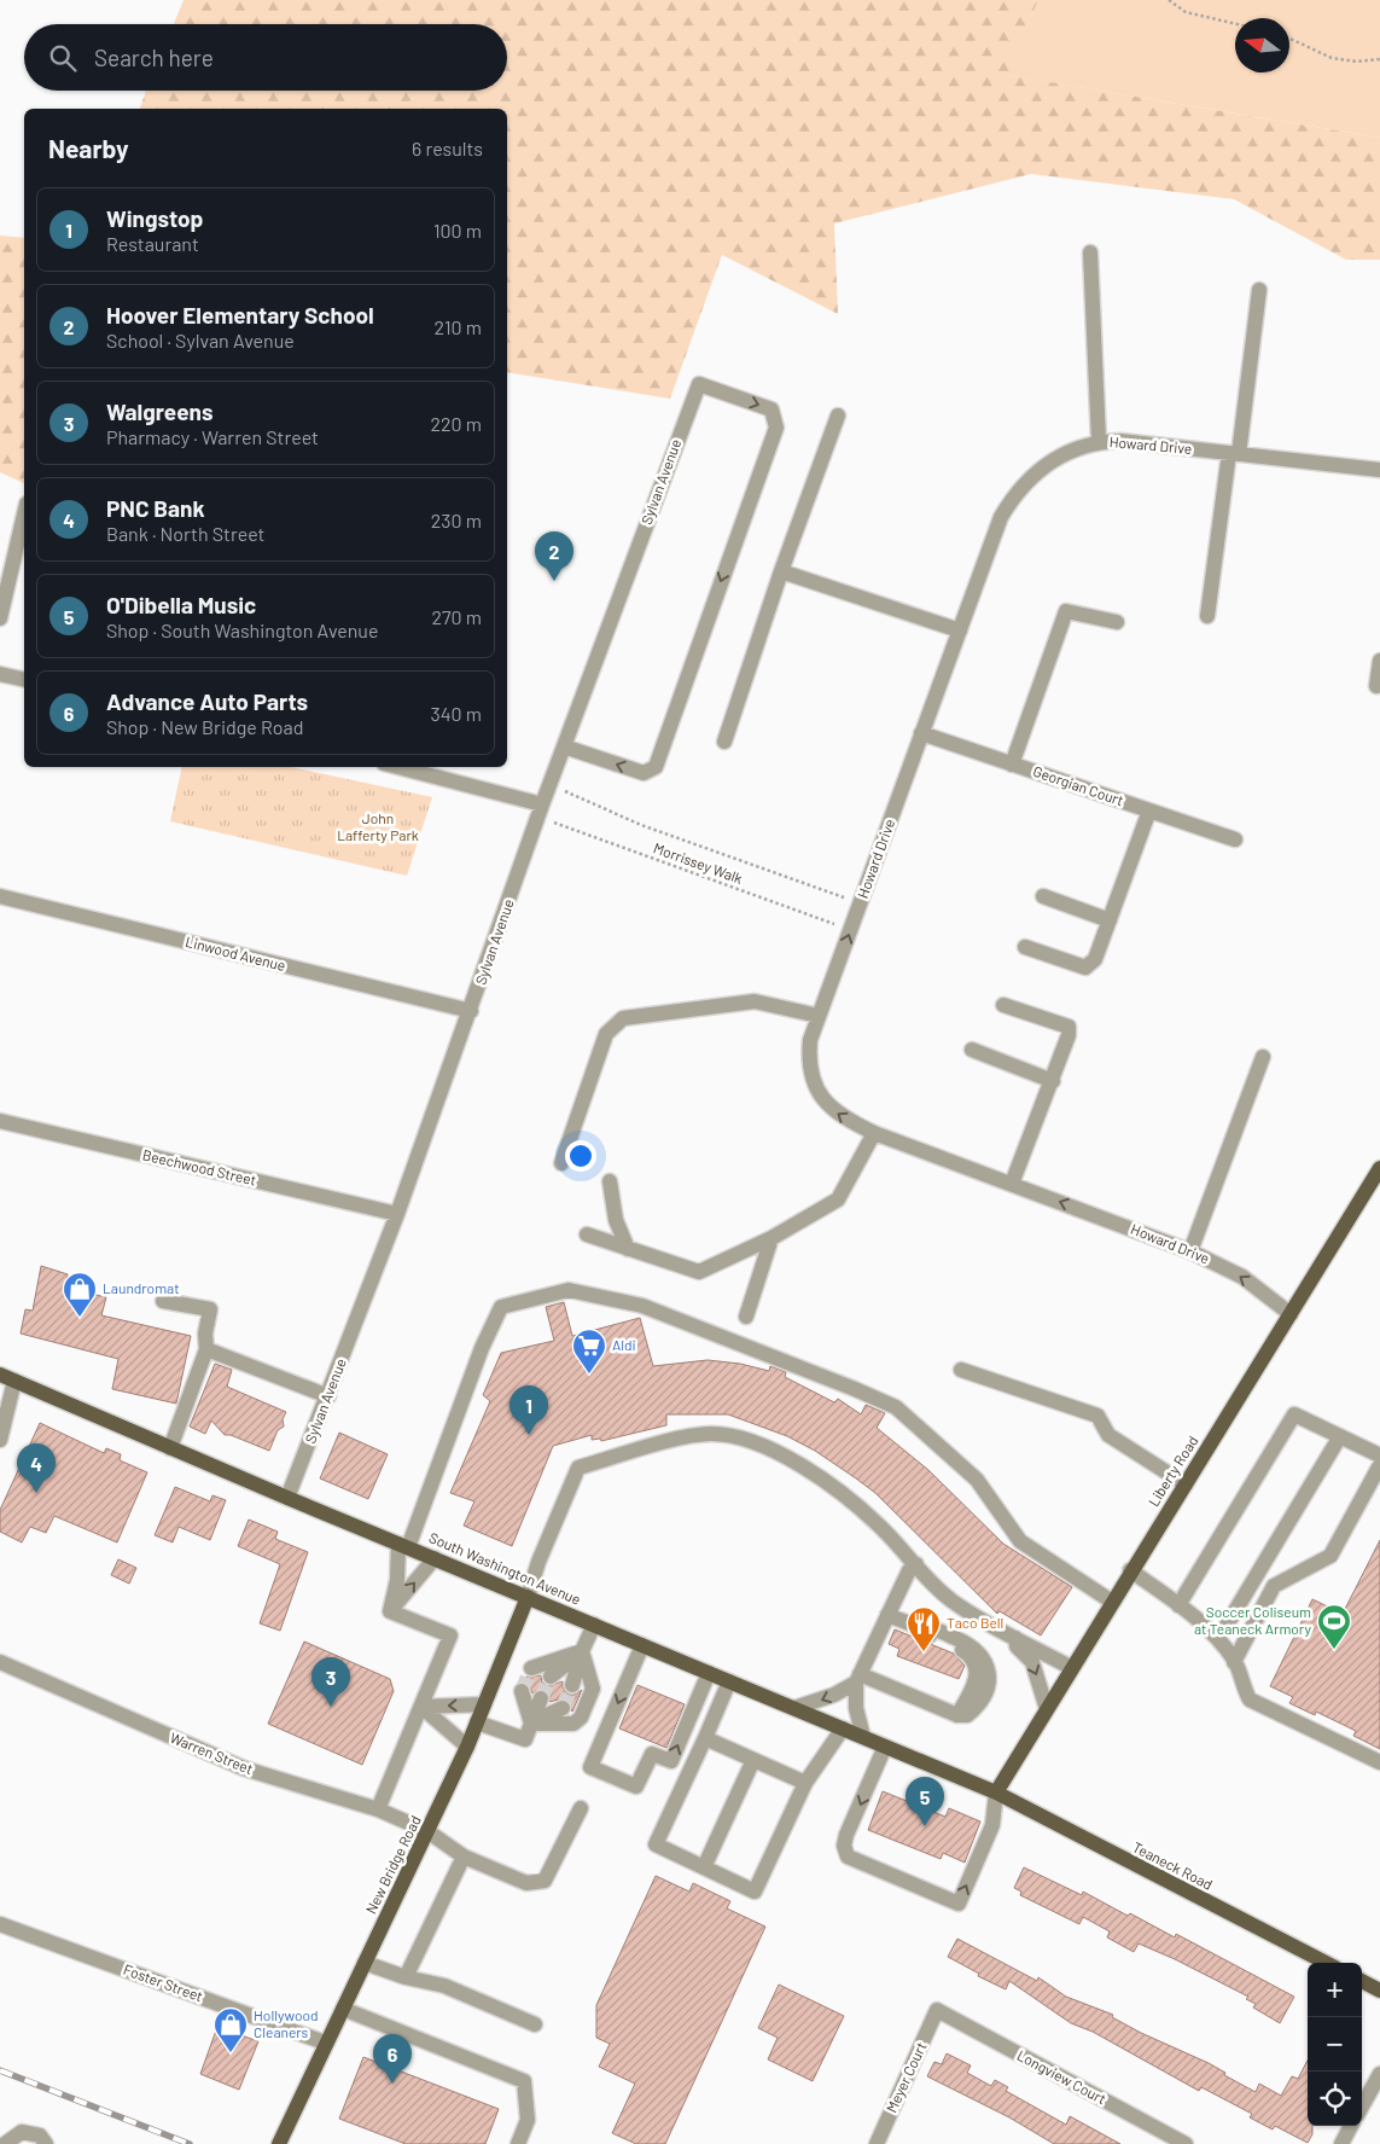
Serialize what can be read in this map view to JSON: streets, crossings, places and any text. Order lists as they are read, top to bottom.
{
  "streets": {
    "main road": [
      "Liberty Road",
      "South Washington Avenue",
      "New Bridge Road",
      "Teaneck Road"
    ],
    "street": [
      "Howard Drive",
      "Sylvan Avenue",
      "Georgian Court",
      "Linwood Avenue",
      "Beechwood Street",
      "Warren Street",
      "Foster Street",
      "Meyer Court",
      "Longview Court"
    ],
    "path": ["Morrissey Walk"]
  },
  "crossings": [
    ["Howard Drive", "Georgian Court"],
    ["Howard Drive", "Morrissey Walk"],
    ["Howard Drive", "Liberty Road"],
    ["Sylvan Avenue", "Morrissey Walk"],
    ["Sylvan Avenue", "Linwood Avenue"],
    ["Sylvan Avenue", "Beechwood Street"],
    ["Sylvan Avenue", "South Washington Avenue"],
    ["Liberty Road", "South Washington Avenue"],
    ["Liberty Road", "Teaneck Road"],
    ["South Washington Avenue", "New Bridge Road"],
    ["South Washington Avenue", "Teaneck Road"],
    ["Warren Street", "New Bridge Road"],
    ["New Bridge Road", "Foster Street"],
    ["Meyer Court", "Longview Court"]
  ],
  "parks": ["John Lafferty Park"],
  "places": {
    "shop": ["Laundromat", "Hollywood Cleaners"],
    "supermarket": ["Aldi"],
    "sports": ["Soccer Coliseum at Teaneck Armory"],
    "restaurant": ["Taco Bell"]
  },
  "north": "left",
  "page": {
    "search": "Search here",
    "heading": ["Nearby", "6 results"],
    "list": [
      {
        "mark": "1",
        "name": "Wingstop",
        "note": "Restaurant",
        "value": "100 m"
      },
      {
        "mark": "2",
        "name": "Hoover Elementary School",
        "note": "School · Sylvan Avenue",
        "value": "210 m"
      },
      {
        "mark": "3",
        "name": "Walgreens",
        "note": "Pharmacy · Warren Street",
        "value": "220 m"
      },
      {
        "mark": "4",
        "name": "PNC Bank",
        "note": "Bank · North Street",
        "value": "230 m"
      },
      {
        "mark": "5",
        "name": "O'Dibella Music",
        "note": "Shop · South Washington Avenue",
        "value": "270 m"
      },
      {
        "mark": "6",
        "name": "Advance Auto Parts",
        "note": "Shop · New Bridge Road",
        "value": "340 m"
      }
    ],
    "pins": [
      "2",
      "1",
      "4",
      "3",
      "5",
      "6"
    ],
    "map_buttons": ["+", "−"]
  }
}
